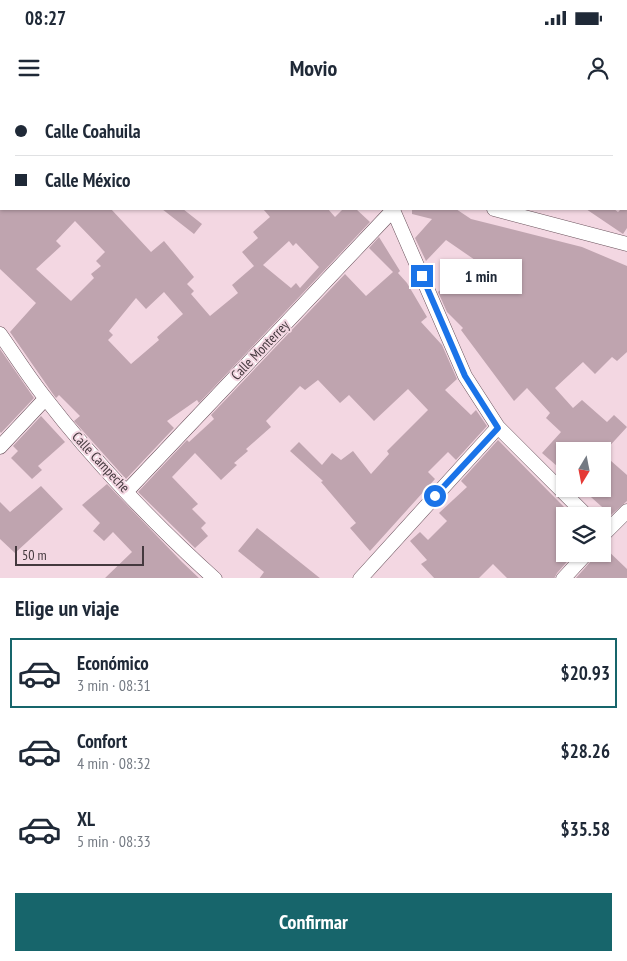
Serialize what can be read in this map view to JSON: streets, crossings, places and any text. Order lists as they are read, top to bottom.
{
  "streets": {
    "street": ["Calle Monterrey", "Calle Campeche"]
  },
  "crossings": [
    ["Calle Monterrey", "Calle Campeche"]
  ],
  "scale_bar": "50 m",
  "north": "bottom",
  "page": {
    "status": "08:27",
    "header": "Movio",
    "banner": ["Calle Coahuila", "Calle México"],
    "bubble": "1 min",
    "scale": "50 m",
    "heading": "Elige un viaje",
    "list": [
      {
        "name": "Económico",
        "note": "3 min · 08:31",
        "value": "$20.93"
      },
      {
        "name": "Confort",
        "note": "4 min · 08:32",
        "value": "$28.26"
      },
      {
        "name": "XL",
        "note": "5 min · 08:33",
        "value": "$35.58"
      }
    ],
    "buttons": "Confirmar"
  }
}
